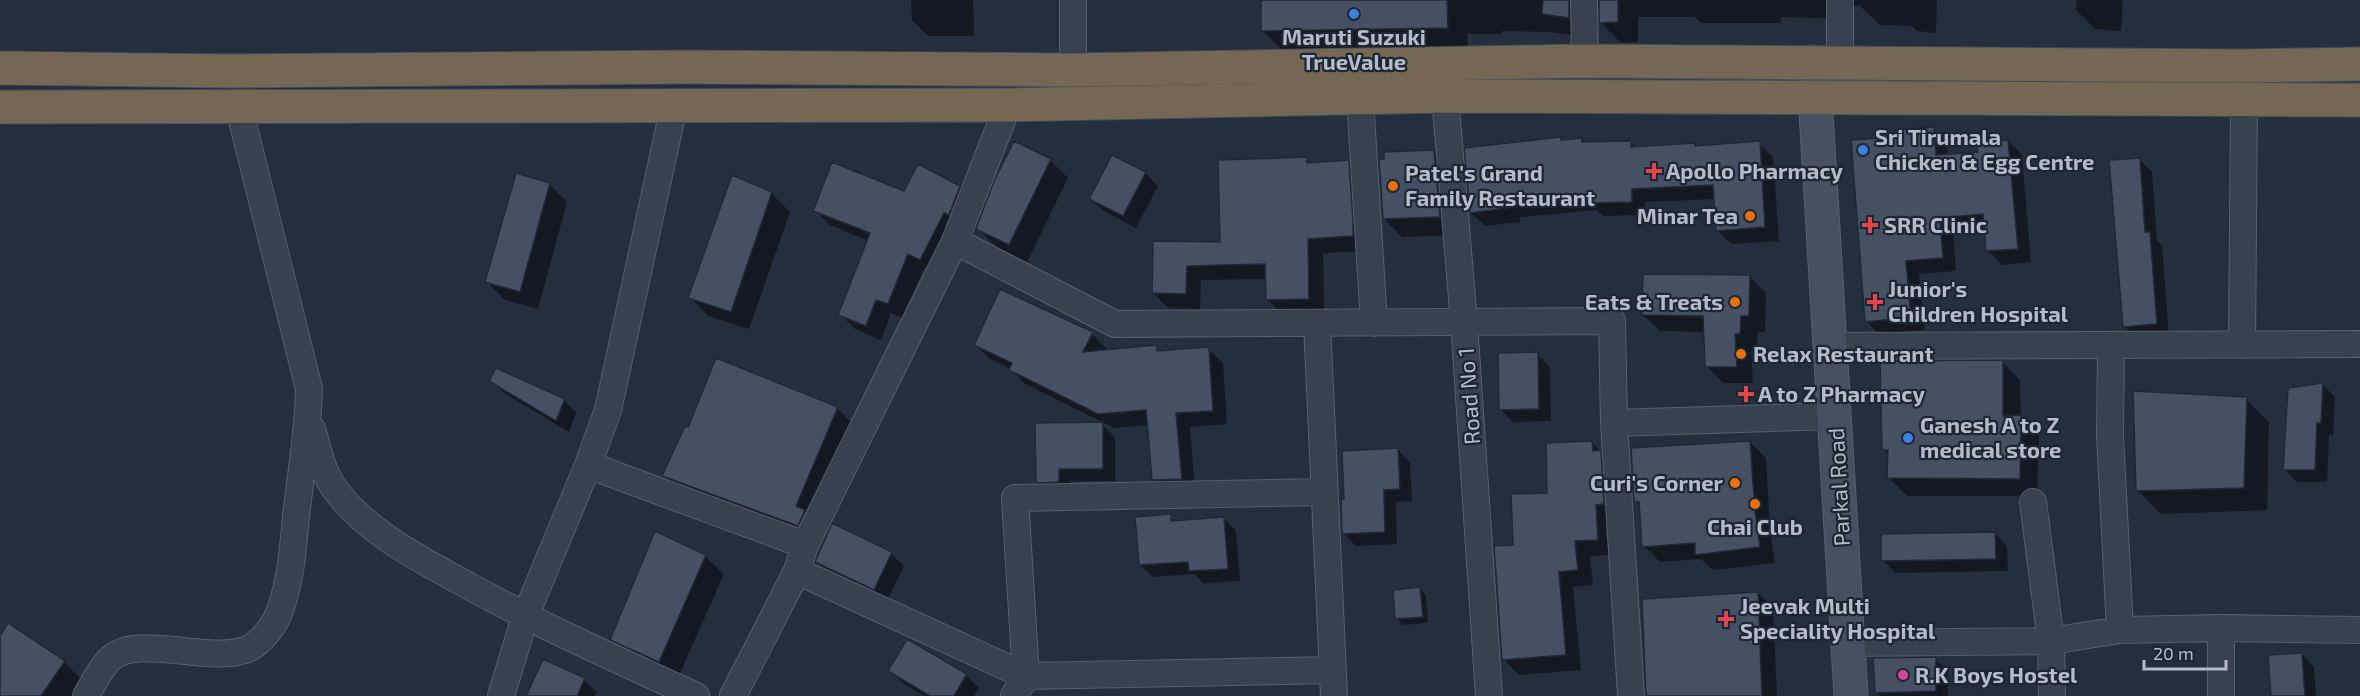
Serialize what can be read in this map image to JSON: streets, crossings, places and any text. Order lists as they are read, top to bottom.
{
  "streets": {
    "street": ["Road No 1", "Parkal Road"]
  },
  "places": {
    "other": [
      "Maruti Suzuki TrueValue",
      "Sri Tirumala Chicken & Egg Centre",
      "Patel's Grand Family Restaurant",
      "Minar Tea",
      "Eats & Treats",
      "Relax Restaurant",
      "Ganesh A to Z medical store",
      "Curi's Corner",
      "Chai Club",
      "R.K Boys Hostel"
    ],
    "health": [
      "Apollo Pharmacy",
      "SRR Clinic",
      "Junior's Children Hospital",
      "A to Z Pharmacy",
      "Jeevak Multi Speciality Hospital"
    ]
  },
  "scale_bar": "20 m"
}
